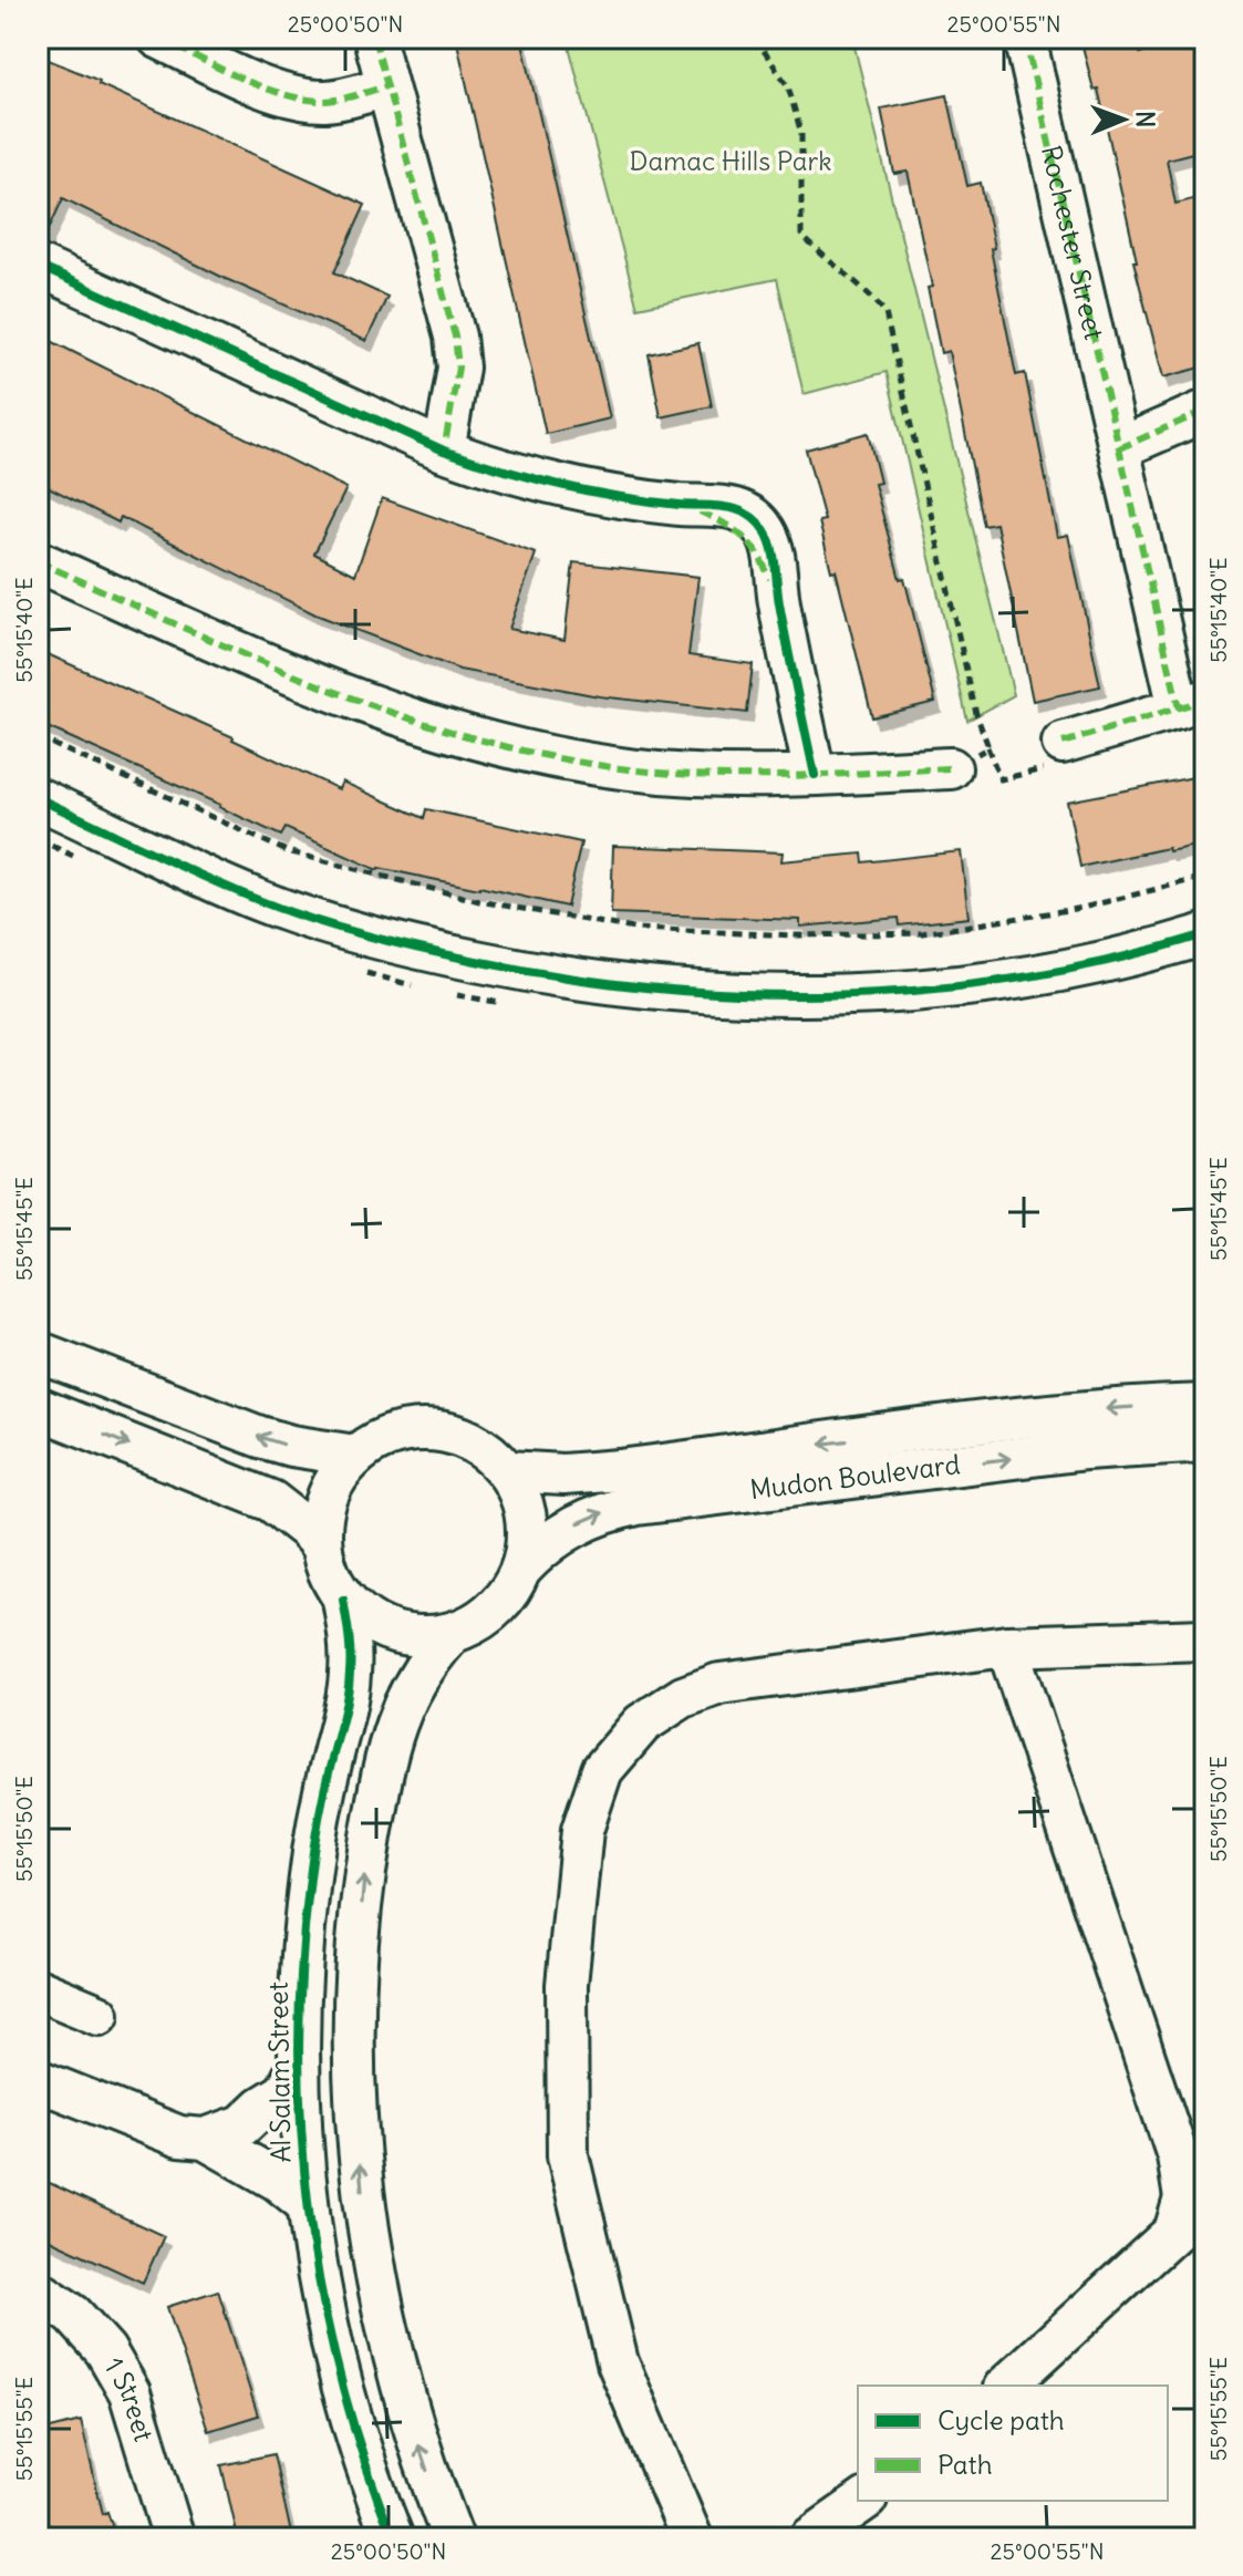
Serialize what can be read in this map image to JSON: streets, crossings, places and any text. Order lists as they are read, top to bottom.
{
  "streets": {
    "street": [
      "Rochester Street",
      "Mudon Boulevard",
      "Al Salam Street",
      "1 Street"
    ]
  },
  "crossings": [
    ["Mudon Boulevard", "Al Salam Street"]
  ],
  "parks": ["Damac Hills Park"],
  "legend": ["Cycle path", "Path"],
  "north": "right",
  "coordinates": [
    "25°00'50\"N",
    "25°00'55\"N",
    "55°15'40\"E",
    "55°15'45\"E",
    "55°15'50\"E",
    "55°15'55\"E"
  ]
}
